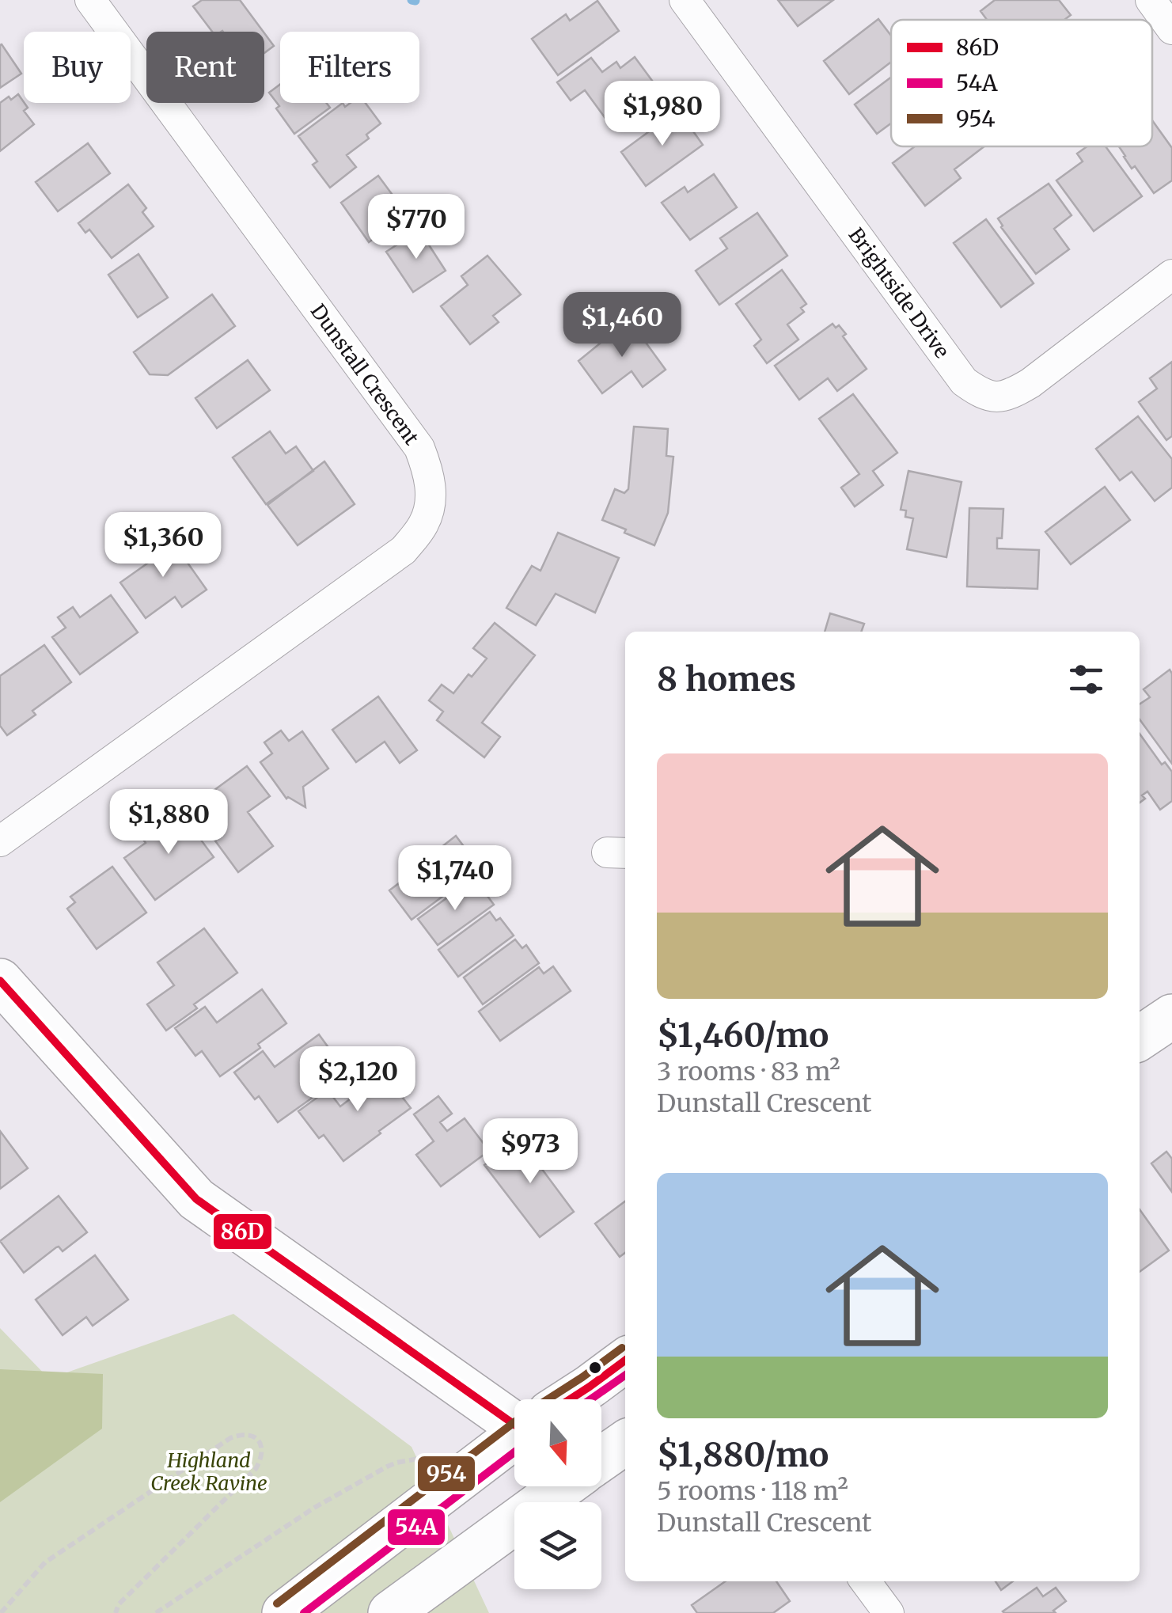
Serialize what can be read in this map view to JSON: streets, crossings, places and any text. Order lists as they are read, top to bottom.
{
  "streets": {
    "street": ["Brightside Drive", "Dunstall Crescent"]
  },
  "parks": ["Highland Creek Ravine"],
  "lines": ["transit line 86D", "transit line 954", "transit line 54A"],
  "legend": ["86D", "54A", "954"],
  "north": "bottom",
  "page": {
    "chip": ["Buy", "Rent", "Filters"],
    "price": [
      "$1,980",
      "$770",
      "$1,460",
      "$1,360",
      "$1,880",
      "$1,740",
      "$2,120",
      "$973"
    ],
    "heading": "8 homes",
    "list": [
      {
        "name": "$1,460/mo",
        "note": "3 rooms · 83 m² · Dunstall Crescent"
      },
      {
        "name": "$1,880/mo",
        "note": "5 rooms · 118 m² · Dunstall Crescent"
      }
    ]
  }
}
